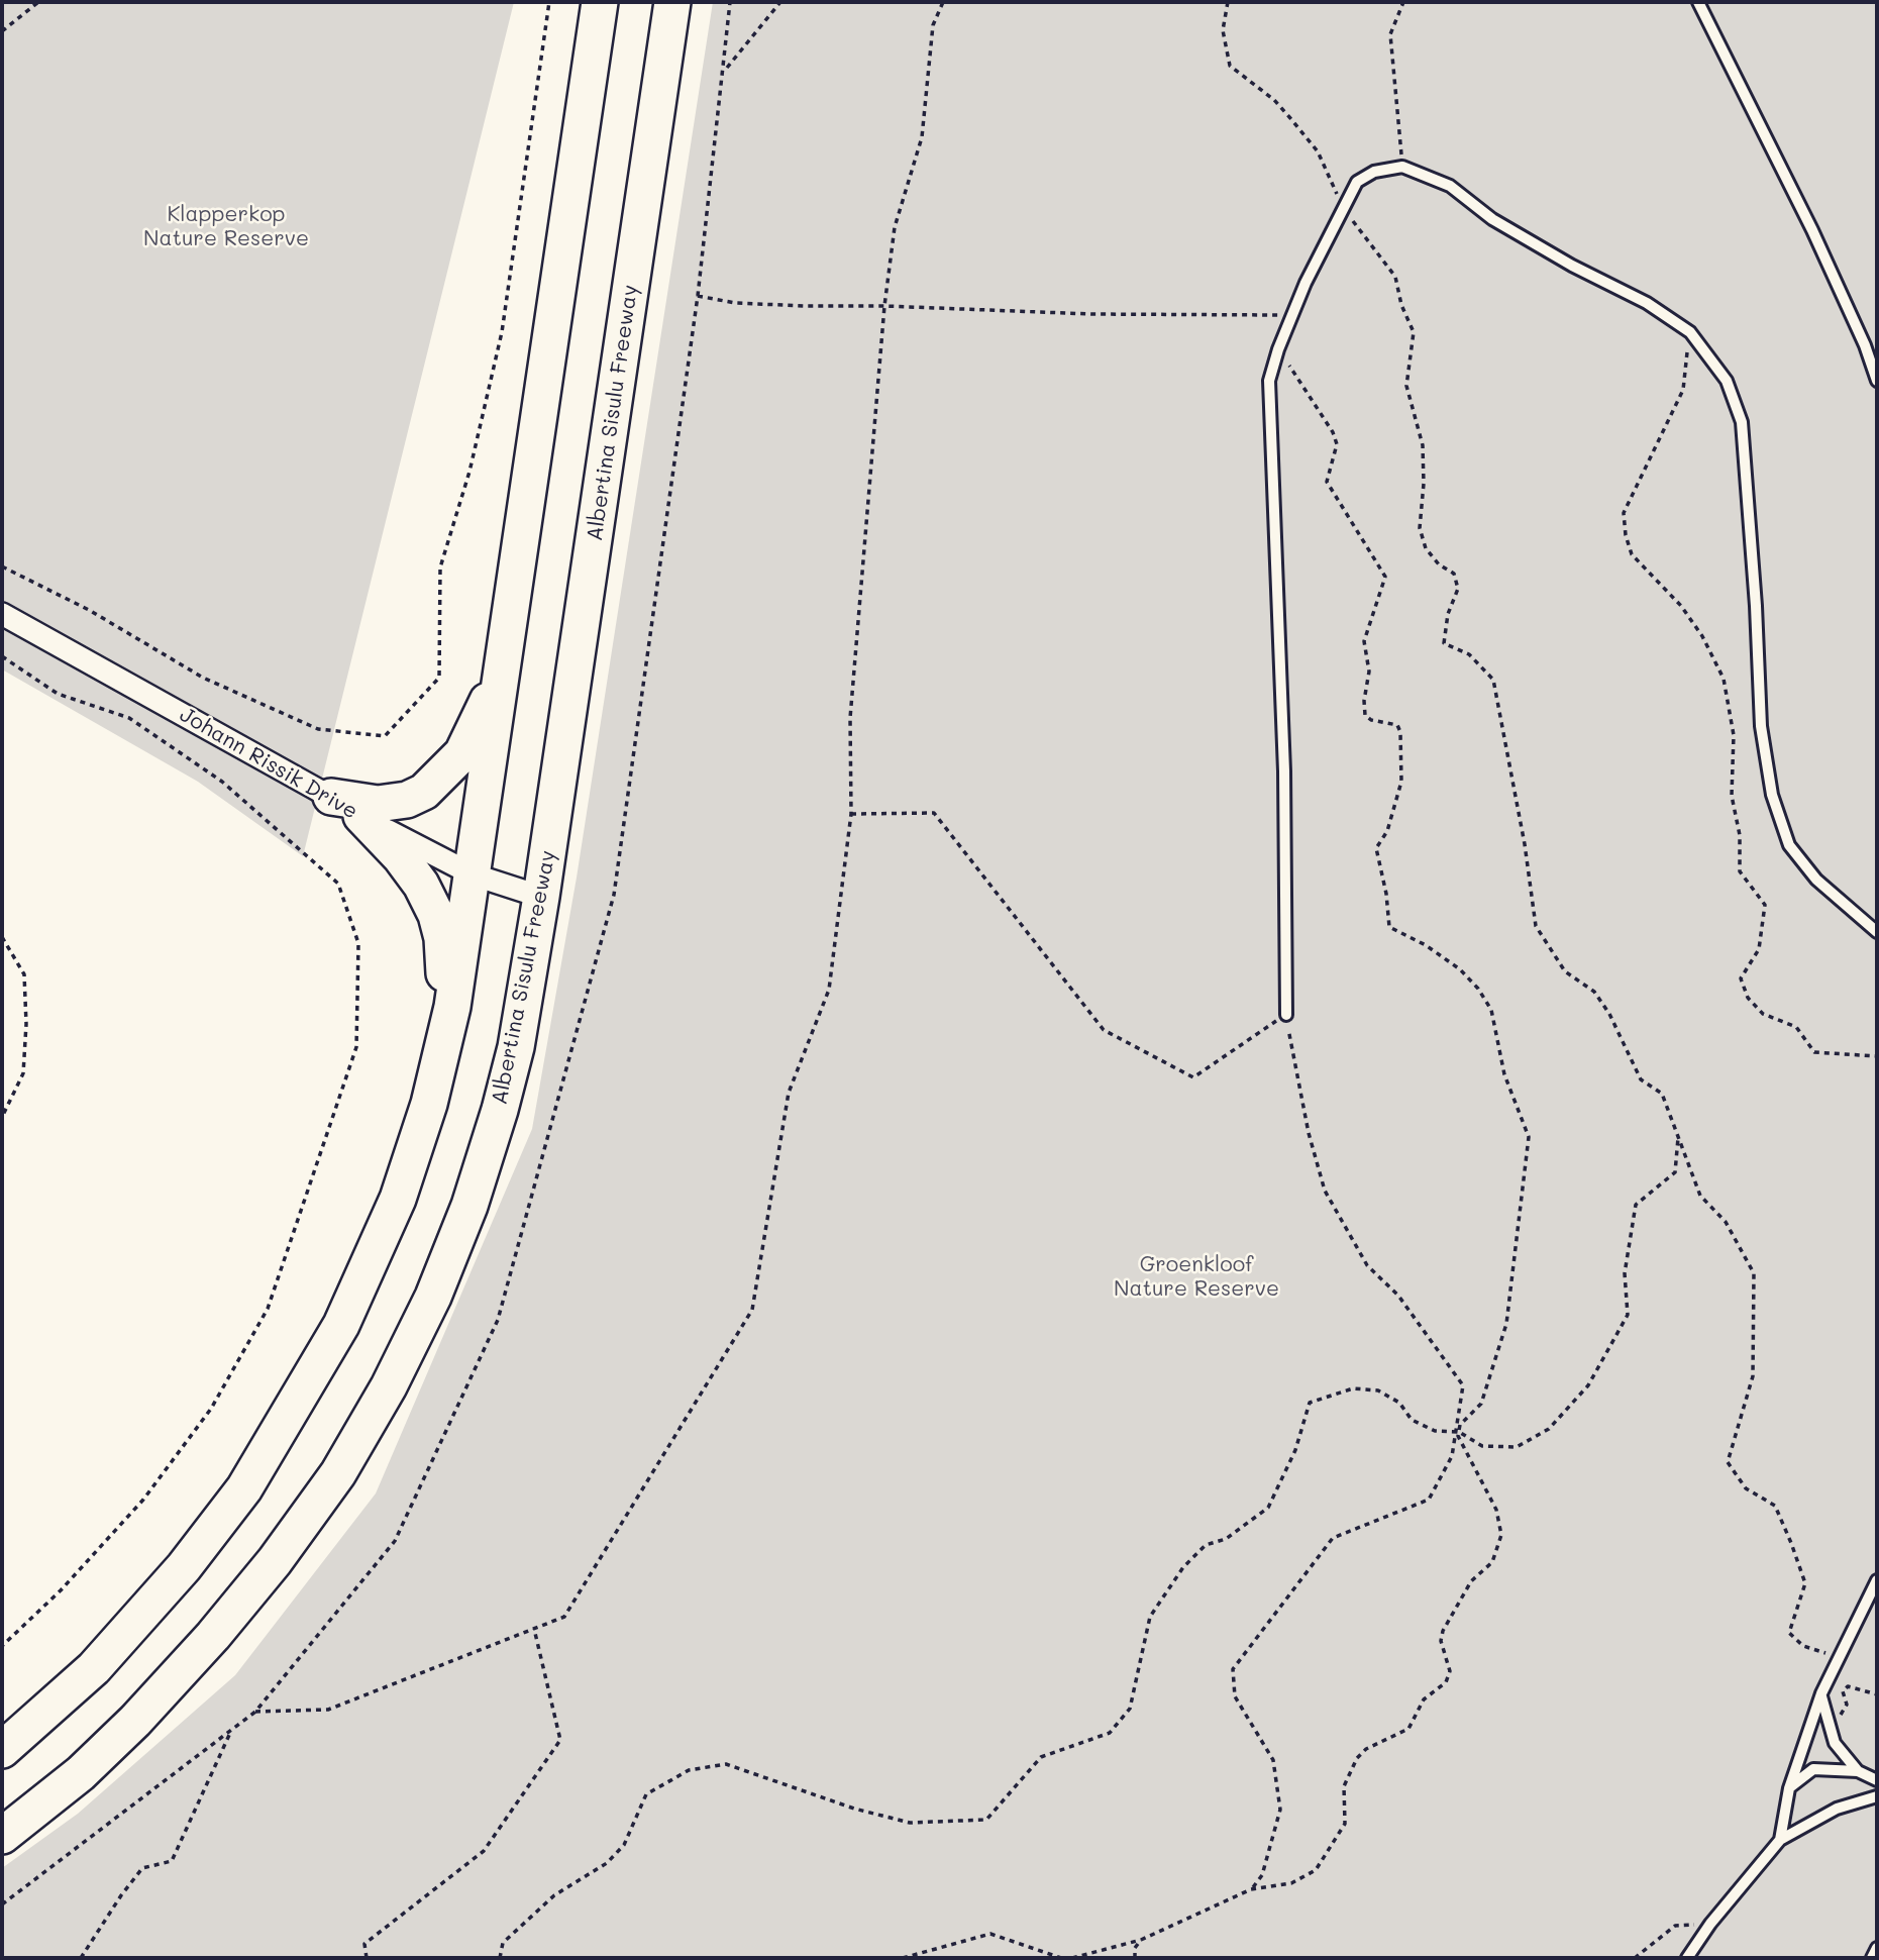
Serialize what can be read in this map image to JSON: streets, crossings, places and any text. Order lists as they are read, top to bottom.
{
  "streets": {
    "highway": ["Albertina Sisulu Freeway"],
    "street": ["Johann Rissik Drive"]
  },
  "crossings": [
    ["Albertina Sisulu Freeway", "Johann Rissik Drive"]
  ],
  "parks": ["Klapperkop Nature Reserve", "Groenkloof Nature Reserve"]
}
